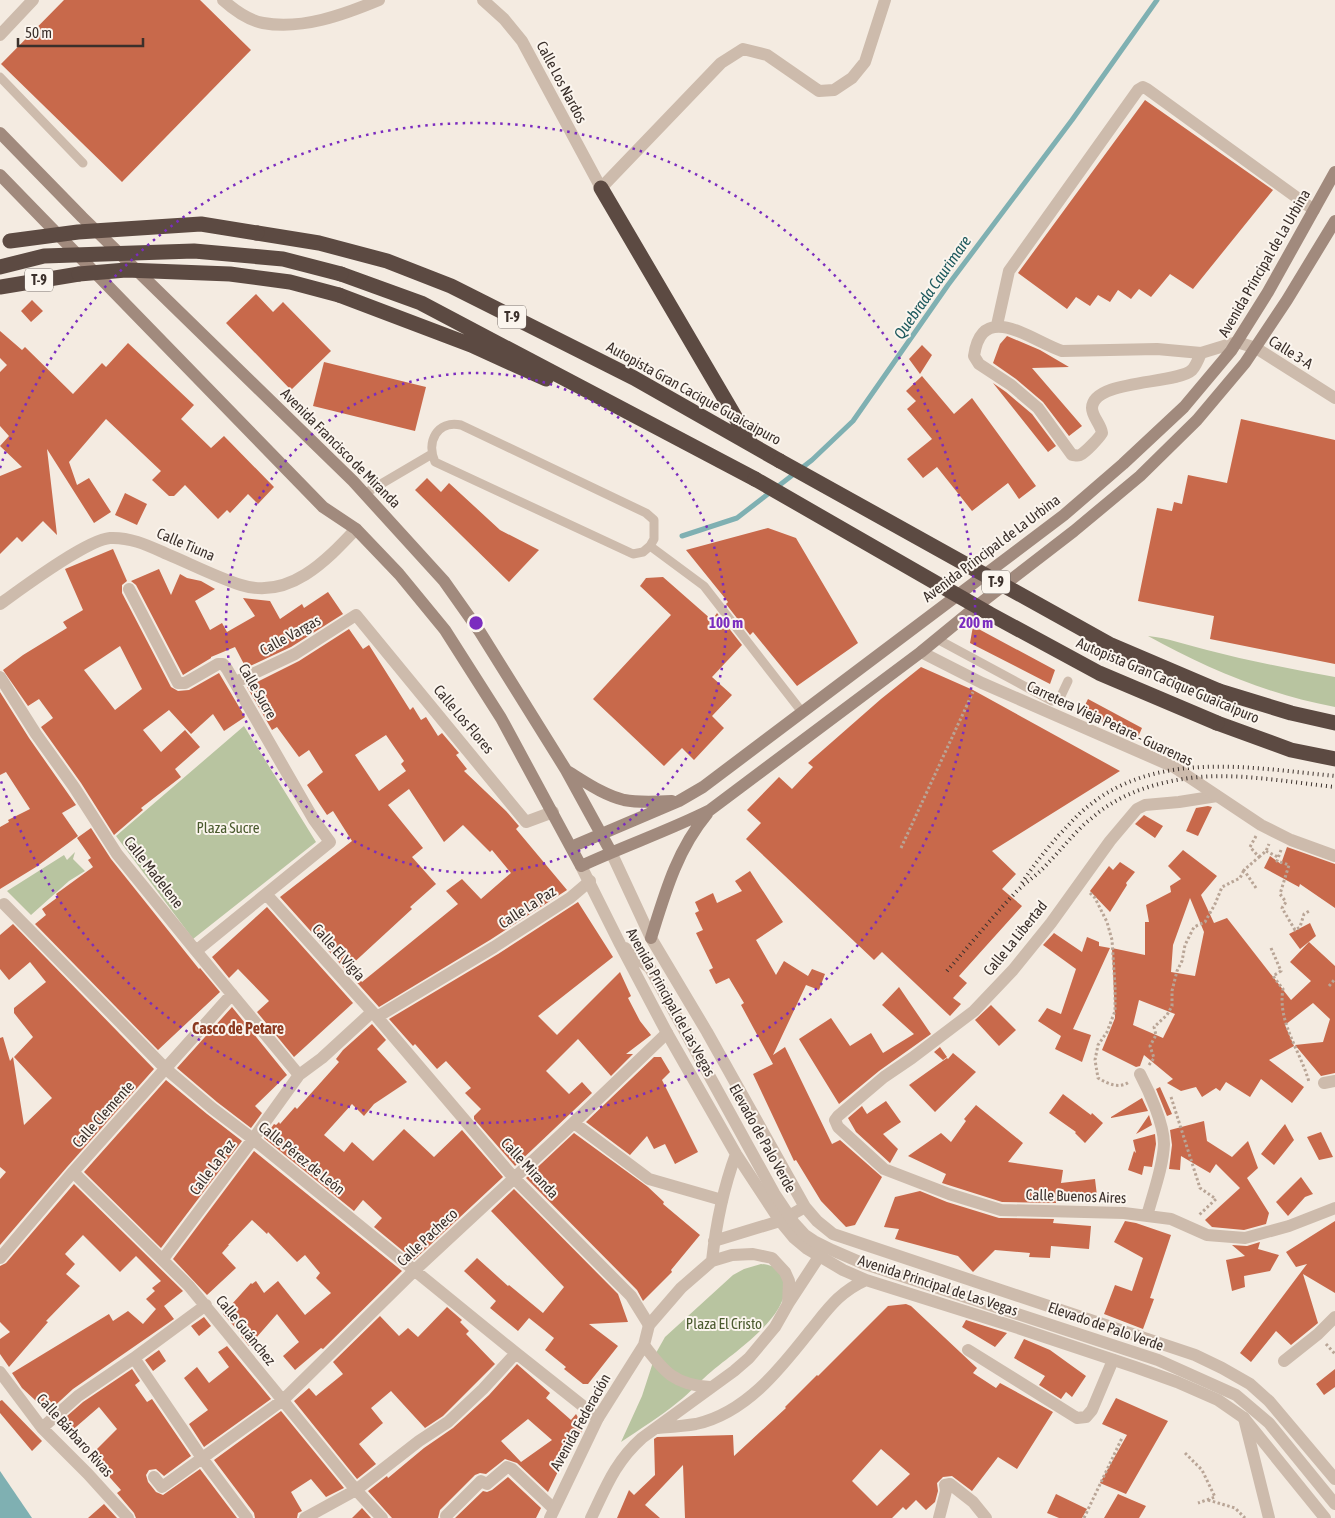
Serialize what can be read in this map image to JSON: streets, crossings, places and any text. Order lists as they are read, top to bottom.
{
  "streets": {
    "highway": ["T-9", "Autopista Gran Cacique Guaicaipuro"],
    "main road": ["Avenida Principal de La Urbina", "Avenida Francisco de Miranda", "Avenida Principal de Las Vegas"],
    "street": [
      "Calle Los Nardos",
      "Calle 3-A",
      "Calle Tiuna",
      "Calle Vargas",
      "Calle Sucre",
      "Calle Los Flores",
      "Carretera Vieja Petare - Guarenas",
      "Calle Madelene",
      "Calle La Paz",
      "Calle La Libertad",
      "Calle El Vigía",
      "Calle Clemente",
      "Elevado de Palo Verde",
      "Calle Pérez de León",
      "Calle Miranda",
      "Calle Buenos Aires",
      "Calle Pacheco",
      "Calle Guánchez",
      "Avenida Federación",
      "Calle Bárbaro Rívas"
    ]
  },
  "crossings": [
    ["Avenida Principal de La Urbina", "Calle 3-A"],
    ["Avenida Principal de La Urbina", "Avenida Francisco de Miranda"],
    ["Avenida Principal de La Urbina", "Avenida Principal de Las Vegas"],
    ["Avenida Francisco de Miranda", "Avenida Principal de Las Vegas"],
    ["Calle Vargas", "Calle Sucre"],
    ["Calle Vargas", "Calle Los Flores"],
    ["Calle Sucre", "Calle El Vigía"],
    ["Carretera Vieja Petare - Guarenas", "Calle La Libertad"],
    ["Calle Madelene", "Calle La Paz"],
    ["Calle Madelene", "Calle Clemente"],
    ["Calle La Paz", "Calle El Vigía"],
    ["Calle La Paz", "Avenida Principal de Las Vegas"],
    ["Calle La Paz", "Calle Pérez de León"],
    ["Calle La Paz", "Calle Guánchez"],
    ["Calle La Libertad", "Calle Buenos Aires"],
    ["Calle El Vigía", "Calle Miranda"],
    ["Avenida Principal de Las Vegas", "Elevado de Palo Verde"],
    ["Avenida Principal de Las Vegas", "Calle Pacheco"],
    ["Calle Clemente", "Calle Pérez de León"],
    ["Calle Clemente", "Calle Guánchez"],
    ["Calle Pérez de León", "Calle Pacheco"],
    ["Calle Pérez de León", "Avenida Federación"],
    ["Calle Miranda", "Calle Pacheco"],
    ["Calle Miranda", "Avenida Federación"],
    ["Calle Pacheco", "Calle Guánchez"]
  ],
  "districts": ["Casco de Petare"],
  "water": ["Quebrada Caurimare"],
  "parks": ["Plaza Sucre", "Plaza El Cristo"],
  "scale_bar": "50 m",
  "rings": ["100 m", "200 m"]
}
